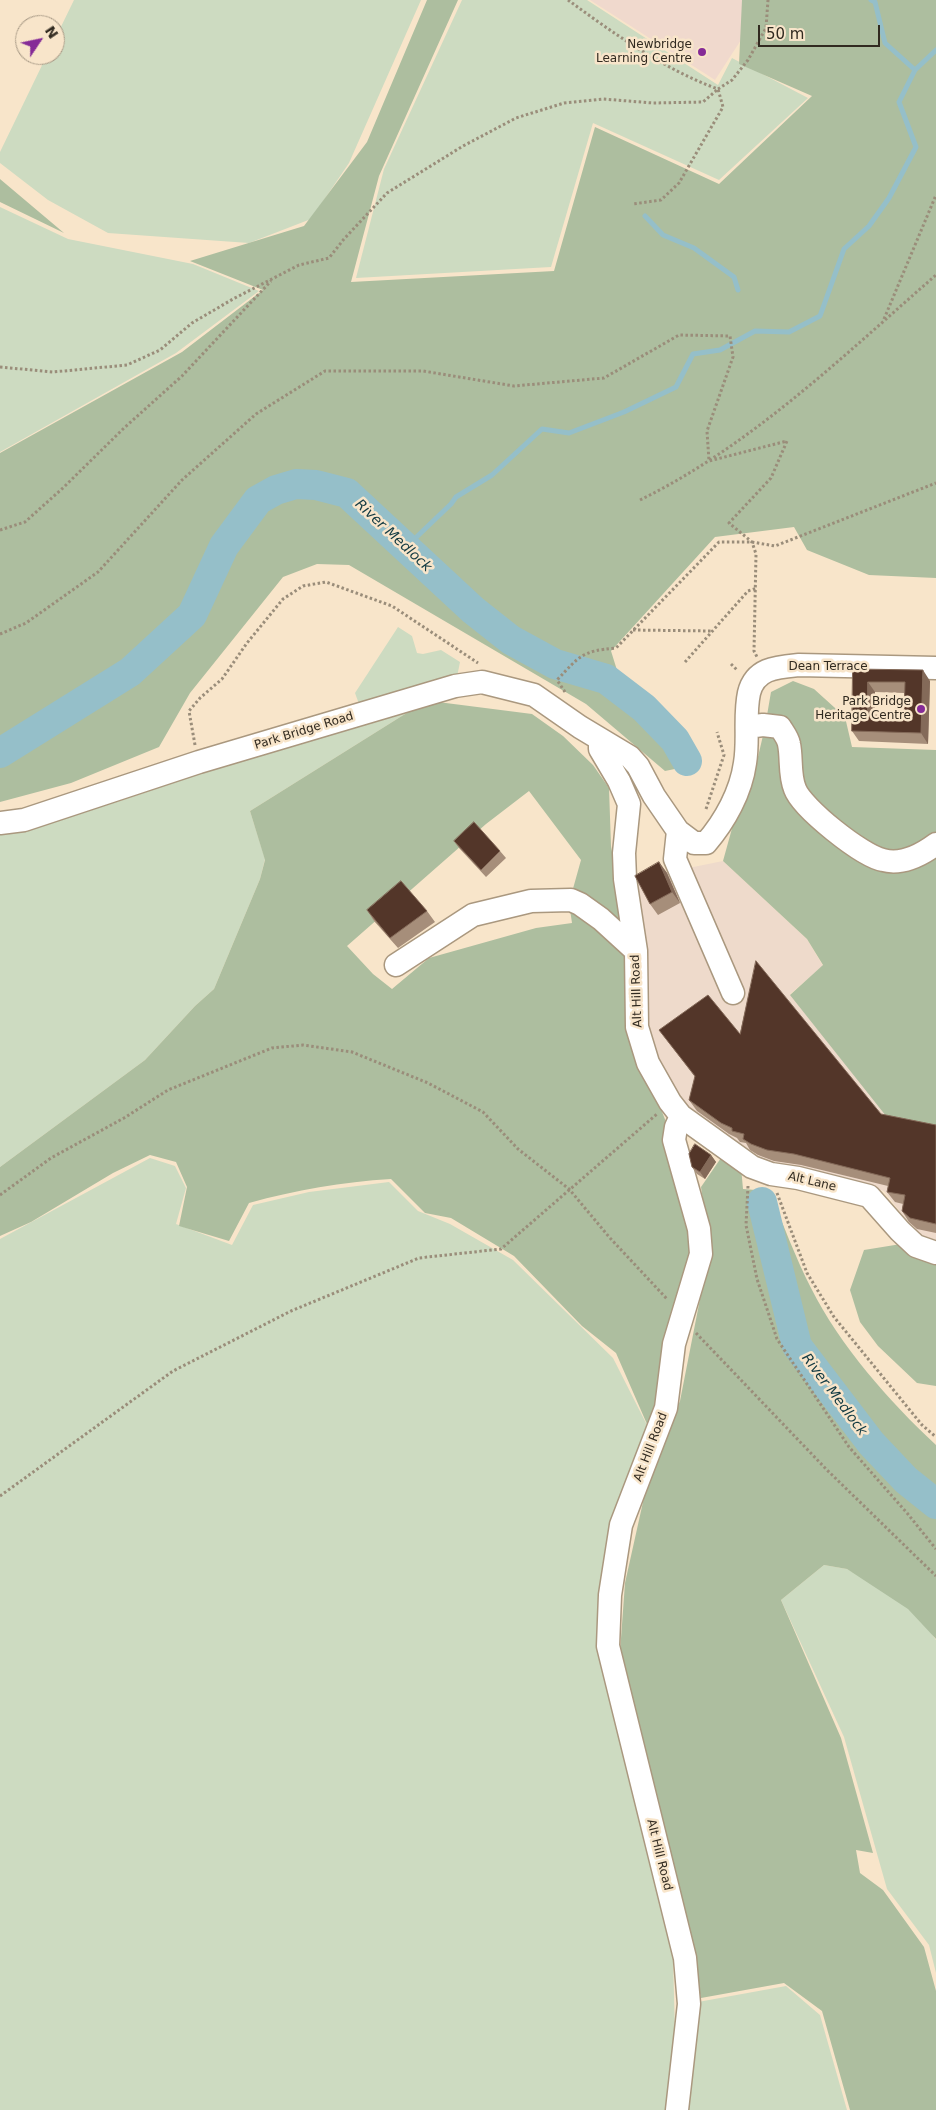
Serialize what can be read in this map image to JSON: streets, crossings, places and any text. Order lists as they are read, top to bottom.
{
  "streets": {
    "street": [
      "Dean Terrace",
      "Park Bridge Road",
      "Alt Hill Road",
      "Alt Lane"
    ]
  },
  "crossings": [
    ["Park Bridge Road", "Alt Hill Road"],
    ["Alt Hill Road", "Alt Lane"]
  ],
  "water": ["River Medlock"],
  "places": ["Newbridge Learning Centre", "Park Bridge Heritage Centre"],
  "scale_bar": "50 m",
  "north": "top right"
}
